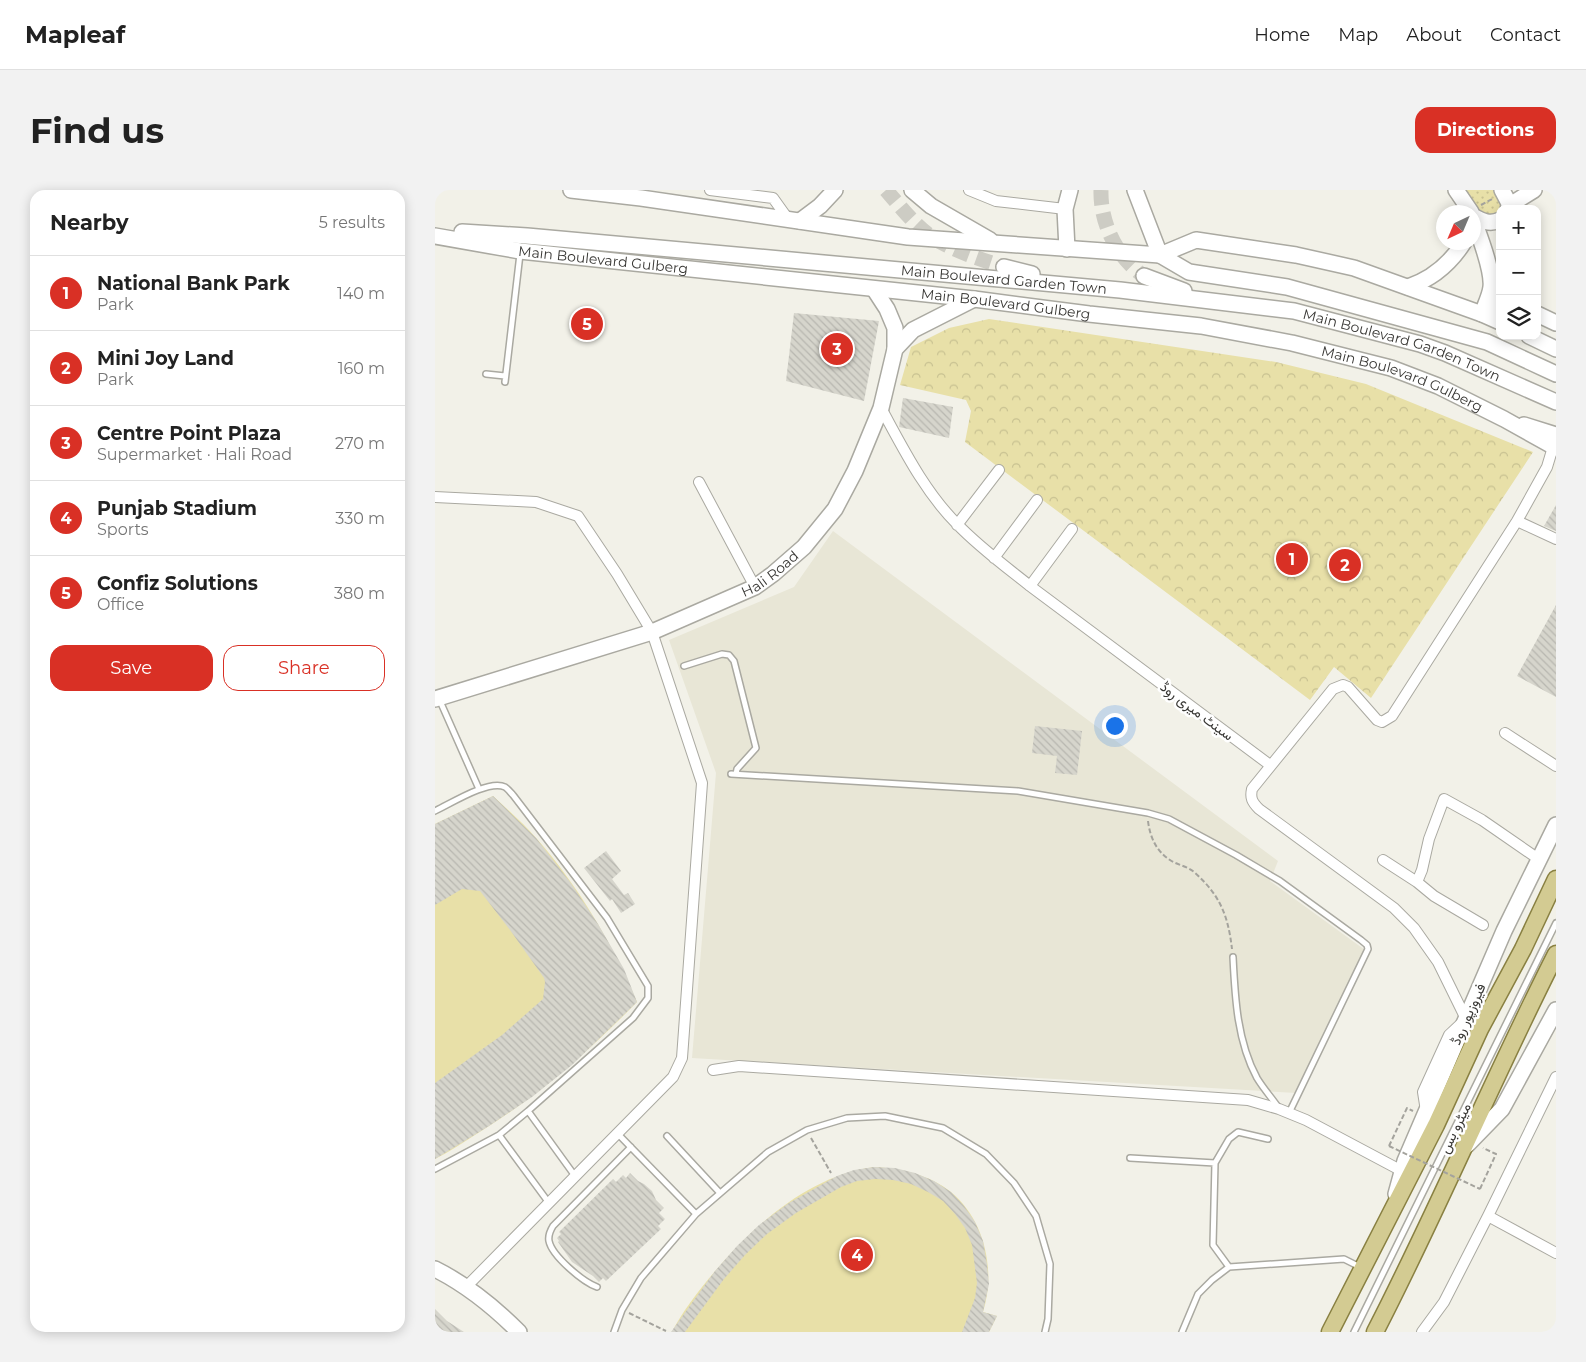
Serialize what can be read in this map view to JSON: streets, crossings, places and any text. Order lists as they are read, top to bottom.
{
  "streets": {
    "main road": [
      "Main Boulevard Gulberg",
      "Main Boulevard Garden Town",
      "Hali Road",
      "فیروزپور روڈ"
    ],
    "street": ["سینٹ میری روڈ"],
    "lane": ["میٹرو بس"]
  },
  "crossings": [
    ["Hali Road", "سینٹ میری روڈ"]
  ],
  "north": "bottom left",
  "page": {
    "header": "Mapleaf",
    "nav": [
      "Home",
      "Map",
      "About",
      "Contact"
    ],
    "buttons": [
      "Directions",
      ["Save", "Share"]
    ],
    "title": "Find us",
    "heading": ["Nearby", "5 results"],
    "map_buttons": ["+", "−"],
    "list": [
      {
        "mark": "1",
        "name": "National Bank Park",
        "note": "Park",
        "value": "140 m"
      },
      {
        "mark": "2",
        "name": "Mini Joy Land",
        "note": "Park",
        "value": "160 m"
      },
      {
        "mark": "3",
        "name": "Centre Point Plaza",
        "note": "Supermarket · Hali Road",
        "value": "270 m"
      },
      {
        "mark": "4",
        "name": "Punjab Stadium",
        "note": "Sports",
        "value": "330 m"
      },
      {
        "mark": "5",
        "name": "Confiz Solutions",
        "note": "Office",
        "value": "380 m"
      }
    ],
    "pins": [
      "5",
      "3",
      "1",
      "2",
      "4"
    ]
  }
}
